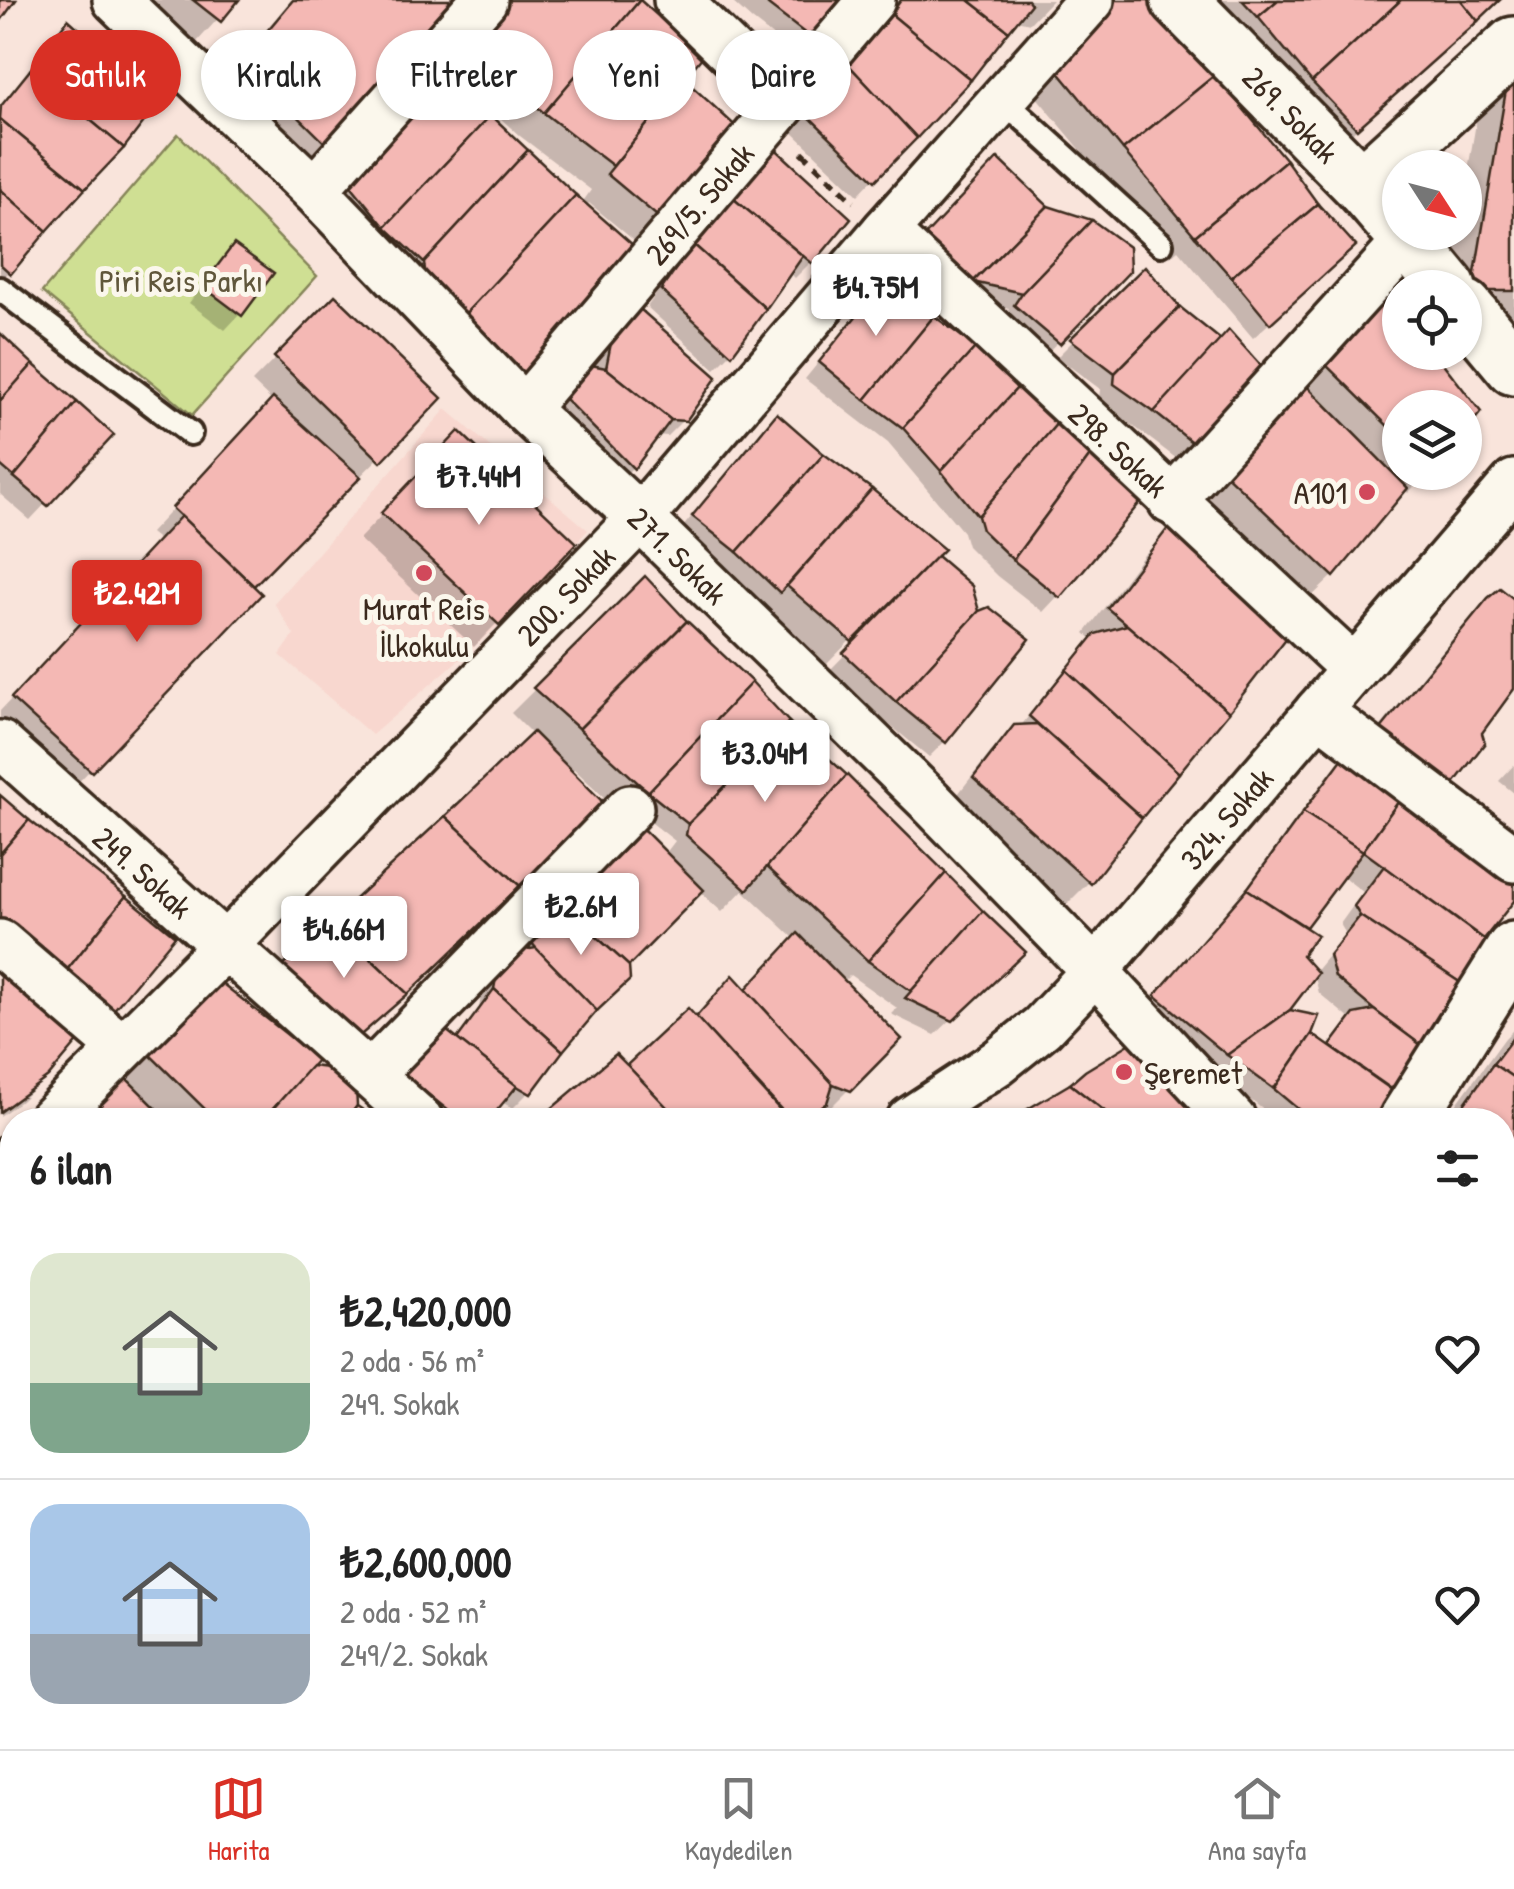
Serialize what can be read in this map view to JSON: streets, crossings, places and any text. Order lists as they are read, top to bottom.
{
  "streets": {
    "street": [
      "269. Sokak",
      "269/5. Sokak",
      "298. Sokak",
      "271. Sokak",
      "200. Sokak",
      "324. Sokak",
      "249. Sokak"
    ]
  },
  "crossings": [
    ["269/5. Sokak", "271. Sokak"],
    ["298. Sokak", "200. Sokak"],
    ["298. Sokak", "324. Sokak"],
    ["271. Sokak", "200. Sokak"],
    ["271. Sokak", "324. Sokak"],
    ["200. Sokak", "249. Sokak"]
  ],
  "parks": ["Piri Reis Parkı"],
  "places": ["A101", "Murat Reis İlkokulu", "Şeremet"],
  "north": "bottom right",
  "page": {
    "chip": [
      "Satılık",
      "Kiralık",
      "Filtreler",
      "Yeni",
      "Daire"
    ],
    "price": [
      "₺4.75M",
      "₺7.44M",
      "₺2.42M",
      "₺3.04M",
      "₺2.6M",
      "₺4.66M"
    ],
    "heading": "6 ilan",
    "list": [
      {
        "name": "₺2,420,000",
        "note": "2 oda · 56 m² · 249. Sokak"
      },
      {
        "name": "₺2,600,000",
        "note": "2 oda · 52 m² · 249/2. Sokak"
      }
    ],
    "tabs": ["Harita", "Kaydedilen", "Ana sayfa"]
  }
}
